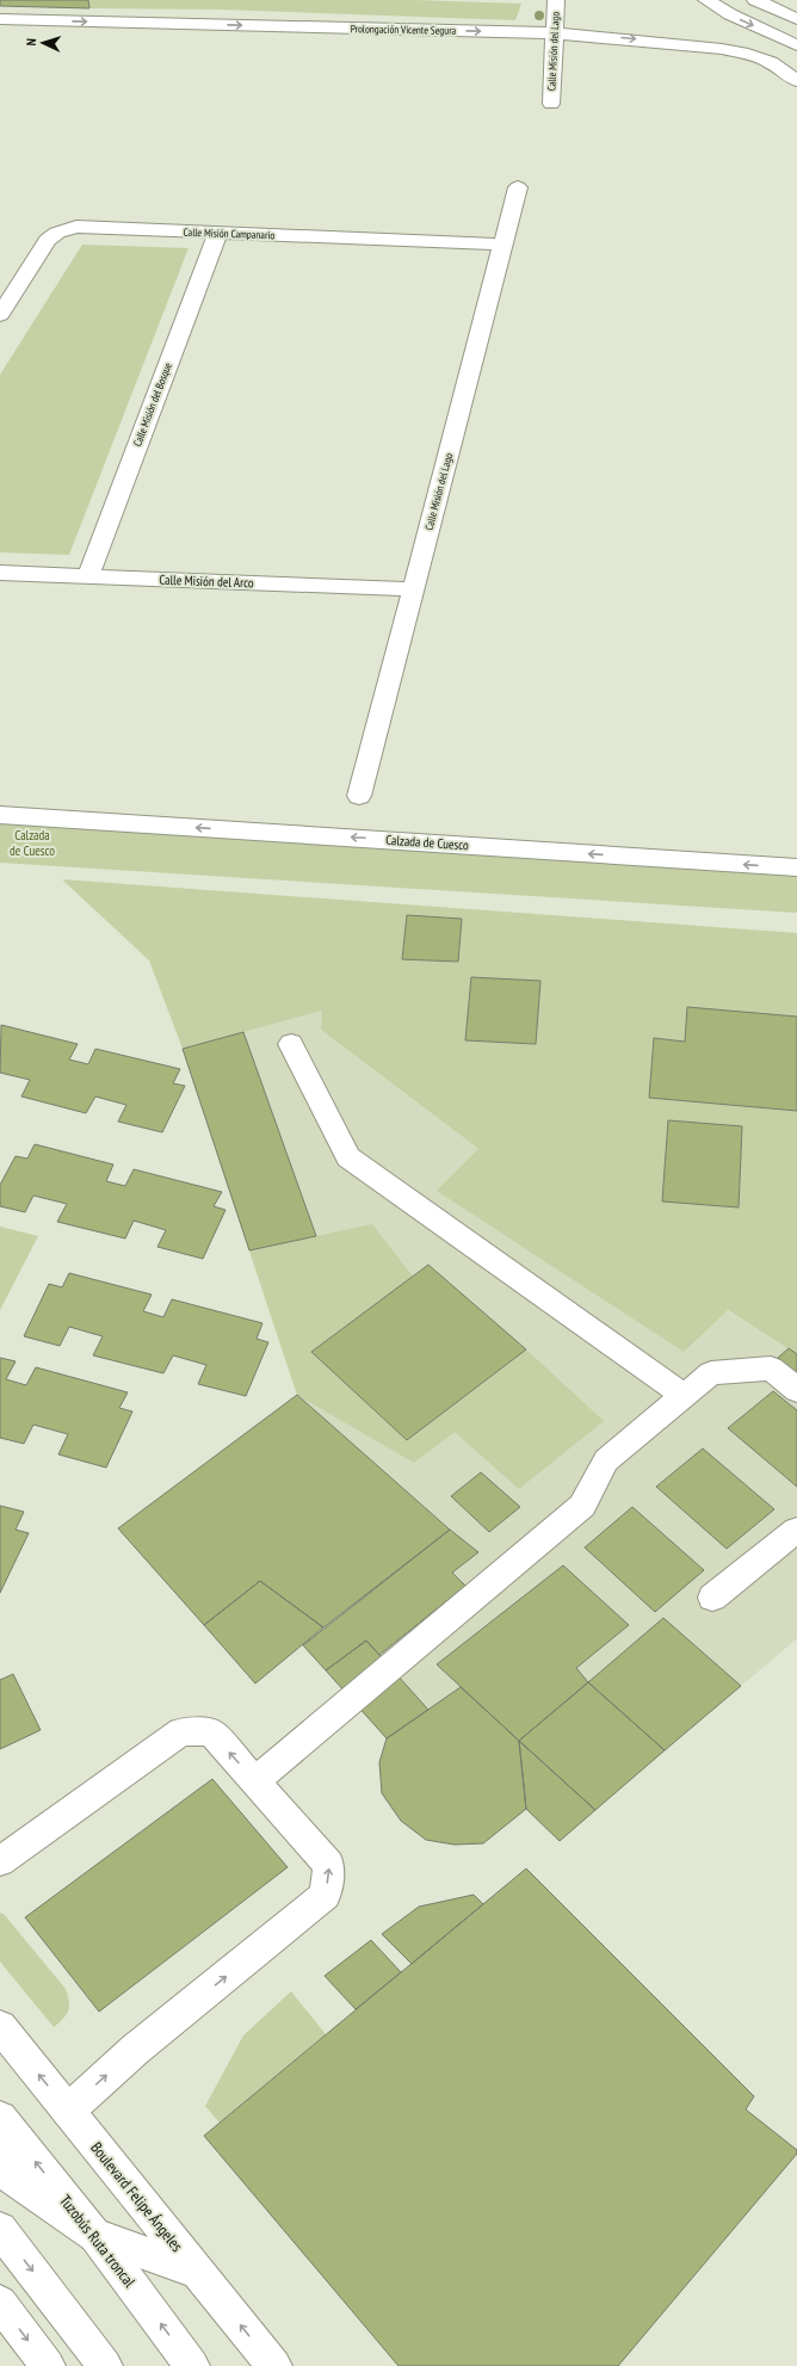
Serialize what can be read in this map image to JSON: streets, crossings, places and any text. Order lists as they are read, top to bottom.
{
  "streets": {
    "street": [
      "Prolongación Vicente Segura",
      "Calle Misión del Lago",
      "Calle Misión Campanario",
      "Calle Misión del Bosque",
      "Calle Misión del Arco",
      "Calzada de Cuesco",
      "Boulevard Felipe Ángeles",
      "Tuzobús Ruta troncal"
    ]
  },
  "crossings": [
    ["Prolongación Vicente Segura", "Calle Misión del Lago"],
    ["Calle Misión del Lago", "Calle Misión Campanario"],
    ["Calle Misión del Lago", "Calle Misión del Arco"],
    ["Calle Misión Campanario", "Calle Misión del Bosque"],
    ["Calle Misión del Bosque", "Calle Misión del Arco"]
  ],
  "one_way": ["Prolongación Vicente Segura", "Calzada de Cuesco", "Boulevard Felipe Ángeles"],
  "parks": ["Calzada de Cuesco"],
  "north": "left"
}
